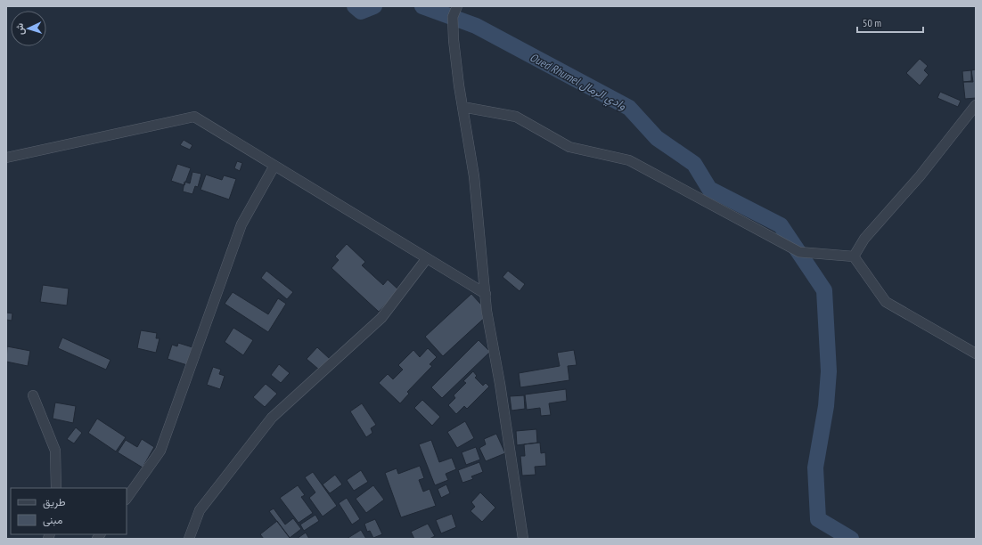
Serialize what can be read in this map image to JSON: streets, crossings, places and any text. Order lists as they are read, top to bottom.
{
  "water": ["Oued Rhumel وادي الرمال"],
  "legend": ["طريق", "مبنى"],
  "scale_bar": "50 m",
  "north": "left"
}
